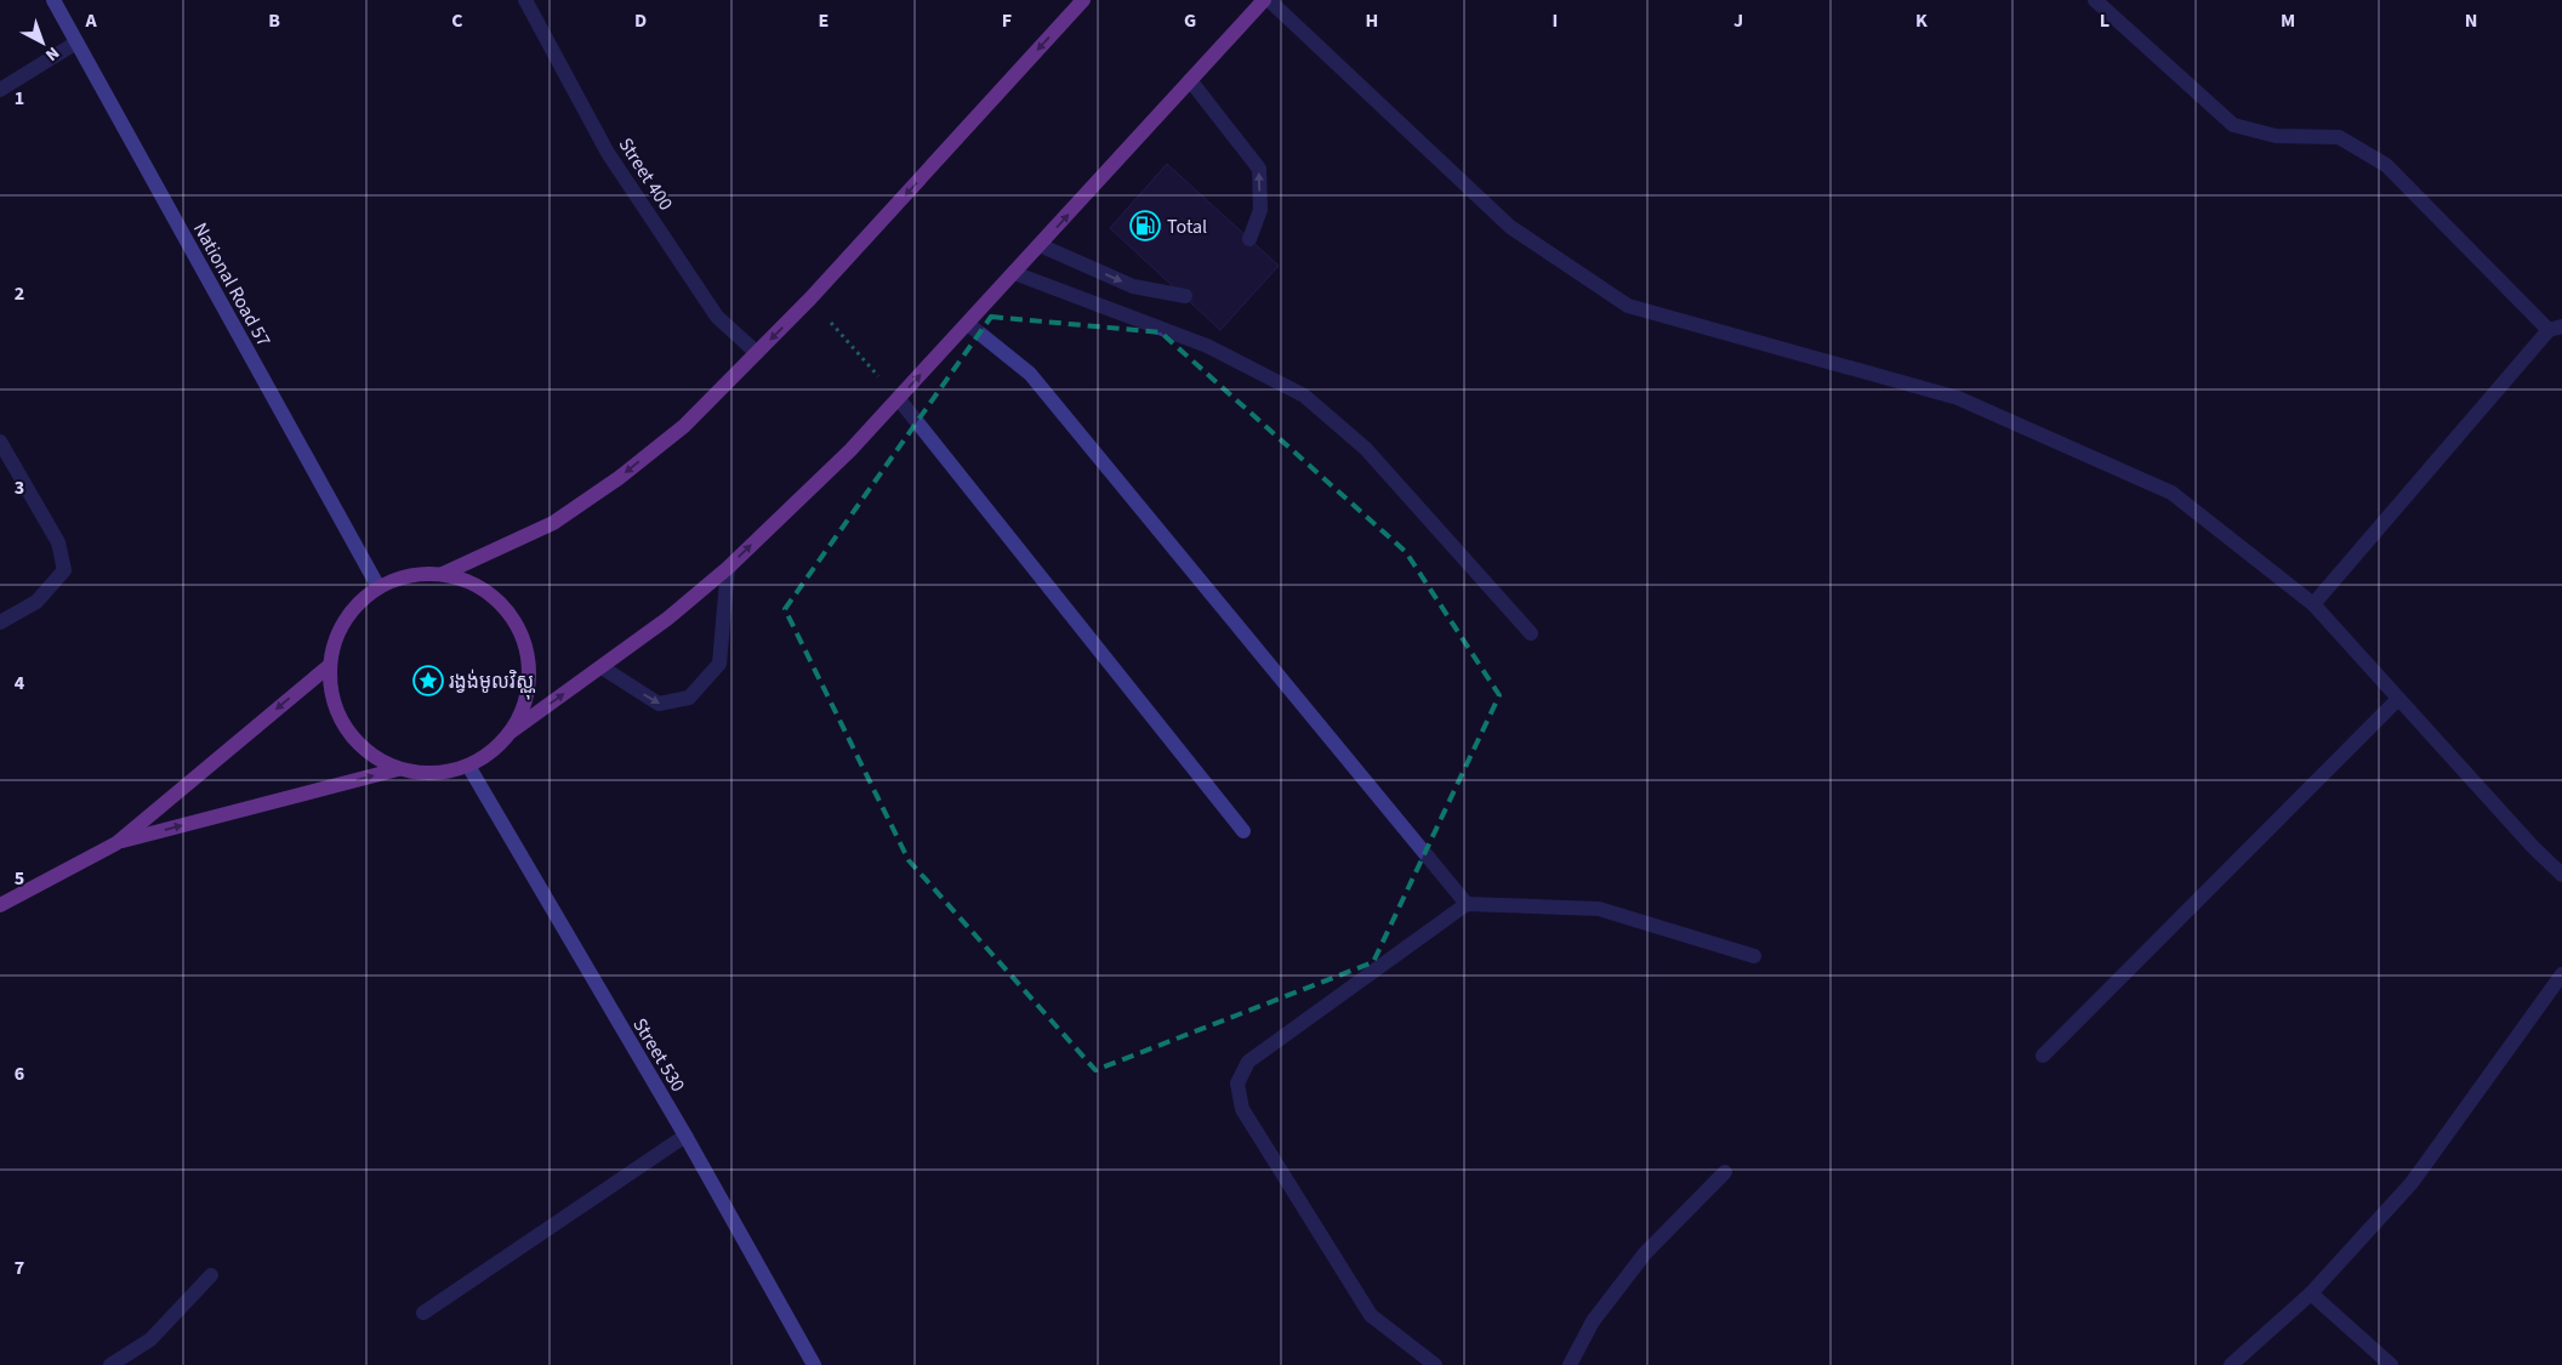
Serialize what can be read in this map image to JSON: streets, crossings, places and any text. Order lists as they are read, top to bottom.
{
  "streets": {
    "street": ["Street 400", "National Road 57", "Street 530"]
  },
  "crossings": [
    ["National Road 57", "Street 530"]
  ],
  "places": {
    "fuel station": ["Total"],
    "place": ["រង្វង់មូលវិស្ណុ"]
  },
  "north": "bottom right",
  "grid": {
    "columns": [
      "A",
      "B",
      "C",
      "D",
      "E",
      "F",
      "G",
      "H",
      "I",
      "J",
      "K",
      "L",
      "M",
      "N"
    ],
    "rows": [
      "1",
      "2",
      "3",
      "4",
      "5",
      "6",
      "7"
    ]
  }
}
